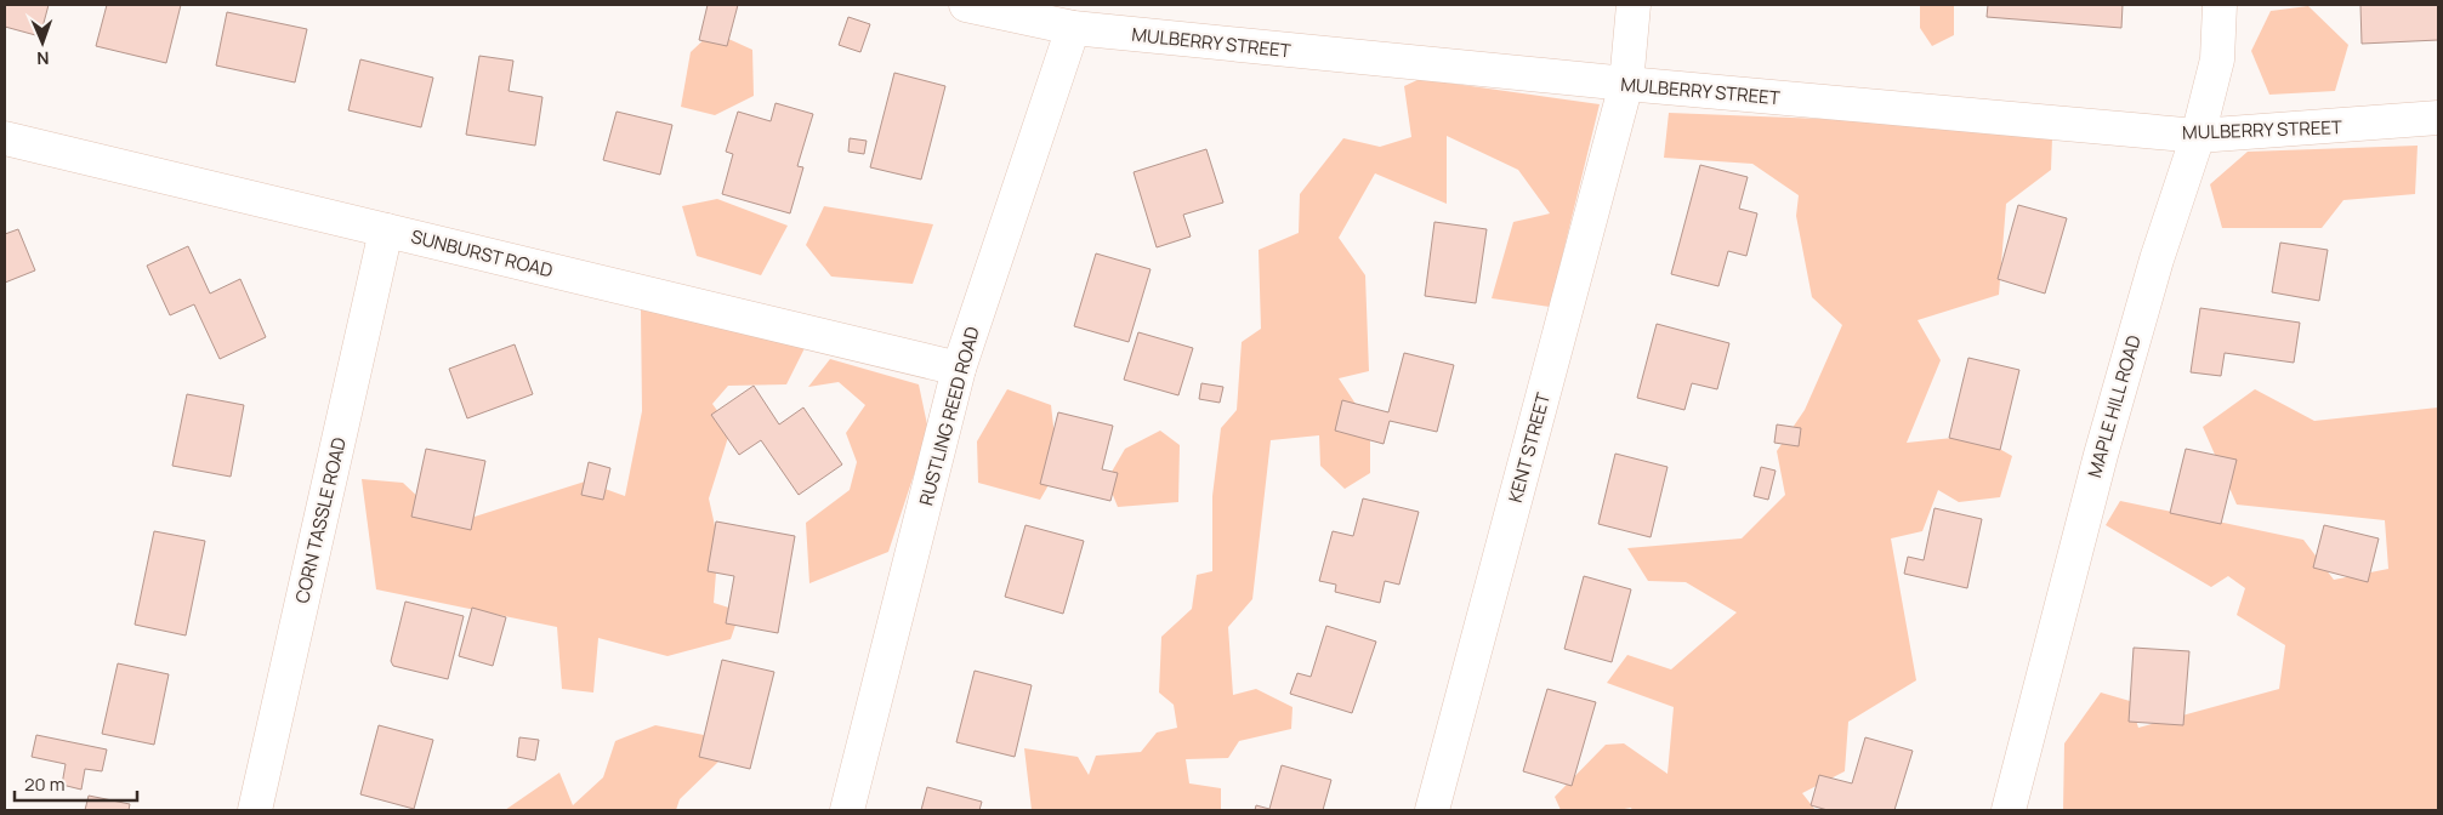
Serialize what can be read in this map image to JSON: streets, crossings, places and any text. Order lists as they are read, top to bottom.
{
  "streets": {
    "street": [
      "MULBERRY STREET",
      "SUNBURST ROAD",
      "MAPLE HILL ROAD",
      "RUSTLING REED ROAD",
      "KENT STREET",
      "CORN TASSLE ROAD"
    ]
  },
  "crossings": [
    ["MULBERRY STREET", "MAPLE HILL ROAD"],
    ["MULBERRY STREET", "RUSTLING REED ROAD"],
    ["MULBERRY STREET", "KENT STREET"],
    ["SUNBURST ROAD", "RUSTLING REED ROAD"],
    ["SUNBURST ROAD", "CORN TASSLE ROAD"]
  ],
  "scale_bar": "20 m",
  "north": "bottom"
}
